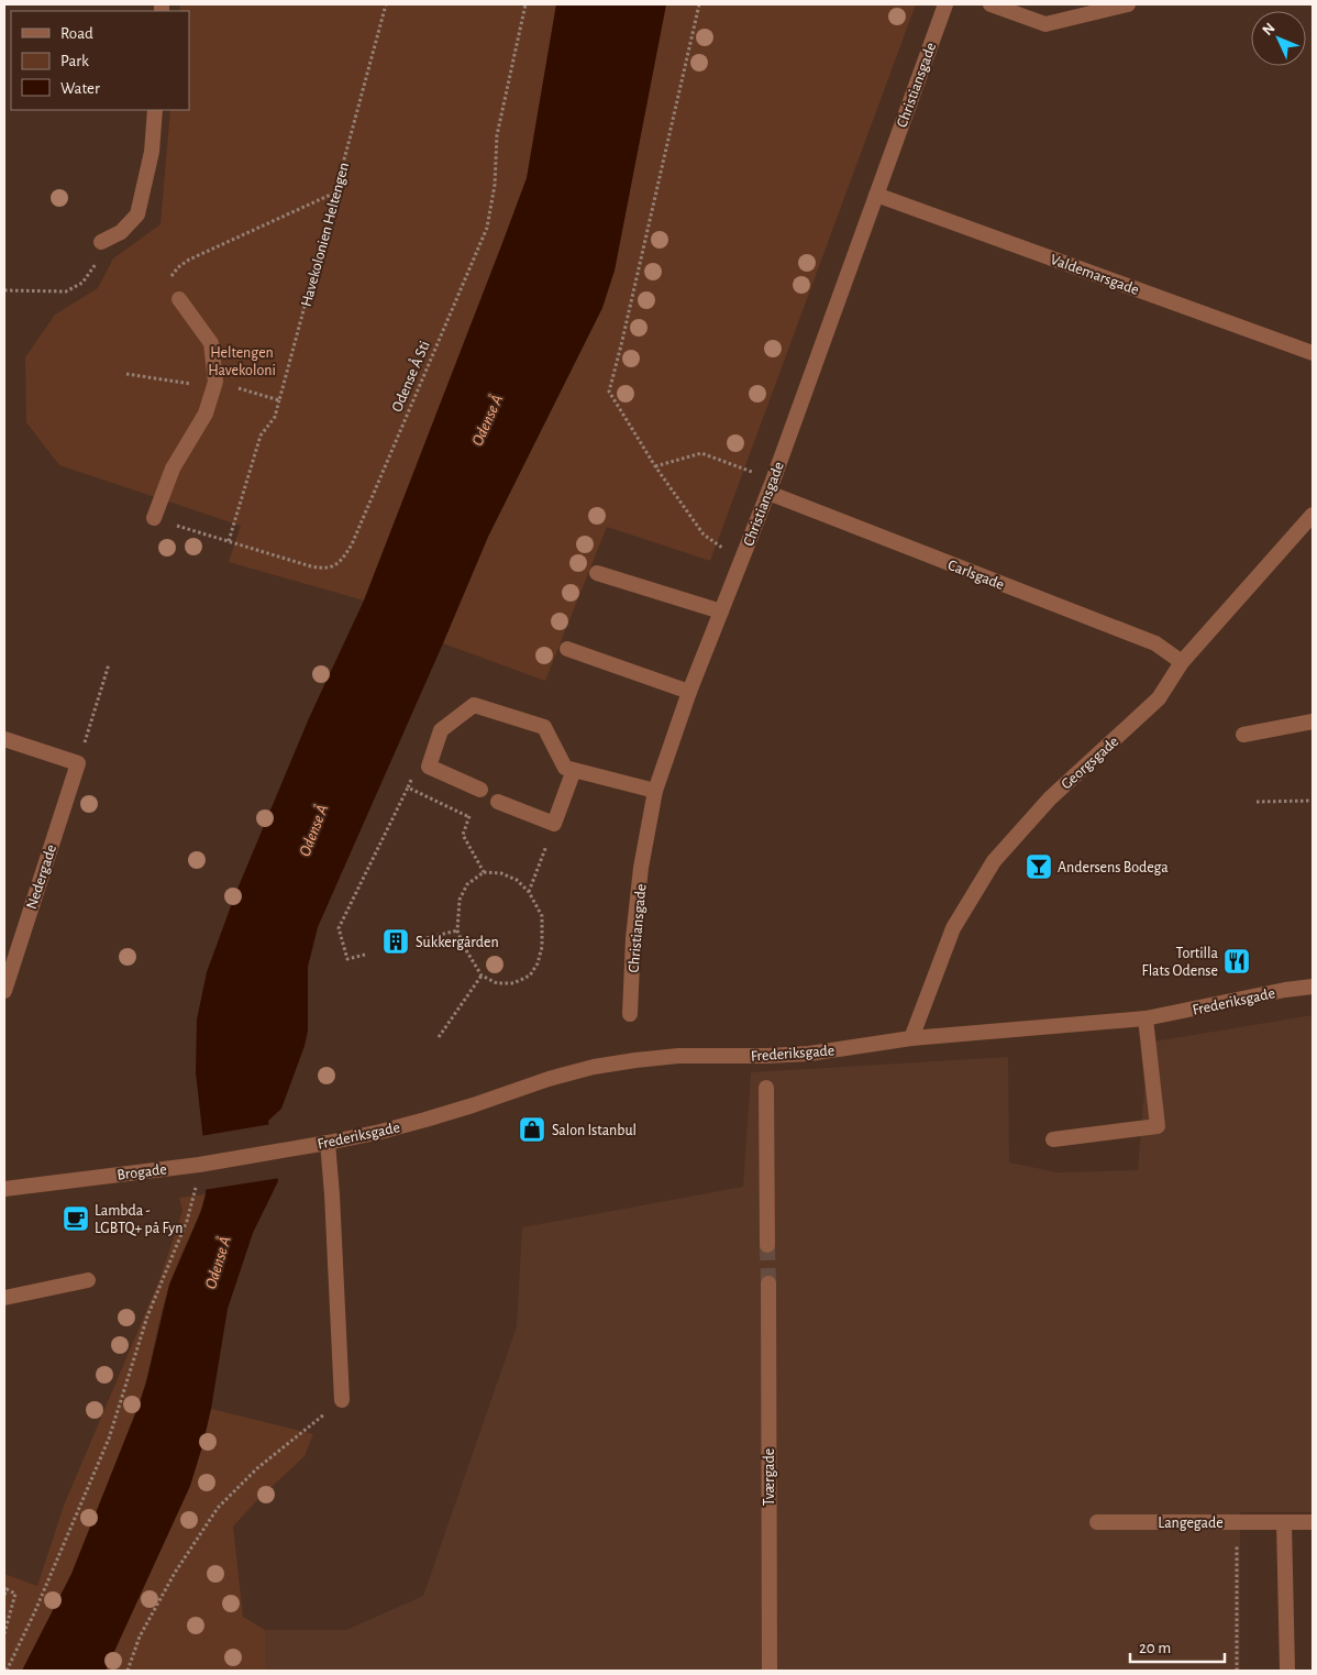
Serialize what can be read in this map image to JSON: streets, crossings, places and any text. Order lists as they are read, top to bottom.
{
  "streets": {
    "street": [
      "Christiansgade",
      "Valdemarsgade",
      "Carlsgade",
      "Georgsgade",
      "Nedergade",
      "Frederiksgade",
      "Brogade",
      "Tværgade",
      "Langegade"
    ],
    "path": ["Havekolonien Heltengen", "Odense Å Sti"]
  },
  "crossings": [
    ["Christiansgade", "Valdemarsgade"],
    ["Christiansgade", "Carlsgade"],
    ["Havekolonien Heltengen", "Odense Å Sti"],
    ["Carlsgade", "Georgsgade"],
    ["Georgsgade", "Frederiksgade"],
    ["Frederiksgade", "Brogade"]
  ],
  "water": ["Odense Å"],
  "parks": ["Heltengen Havekoloni"],
  "places": {
    "bar": ["Andersens Bodega"],
    "building": ["Sukkergården"],
    "restaurant": ["Tortilla Flats Odense"],
    "shop": ["Salon Istanbul"],
    "cafe": ["Lambda - LGBTQ+ på Fyn"]
  },
  "legend": ["Road", "Park", "Water"],
  "scale_bar": "20 m",
  "north": "top left"
}
